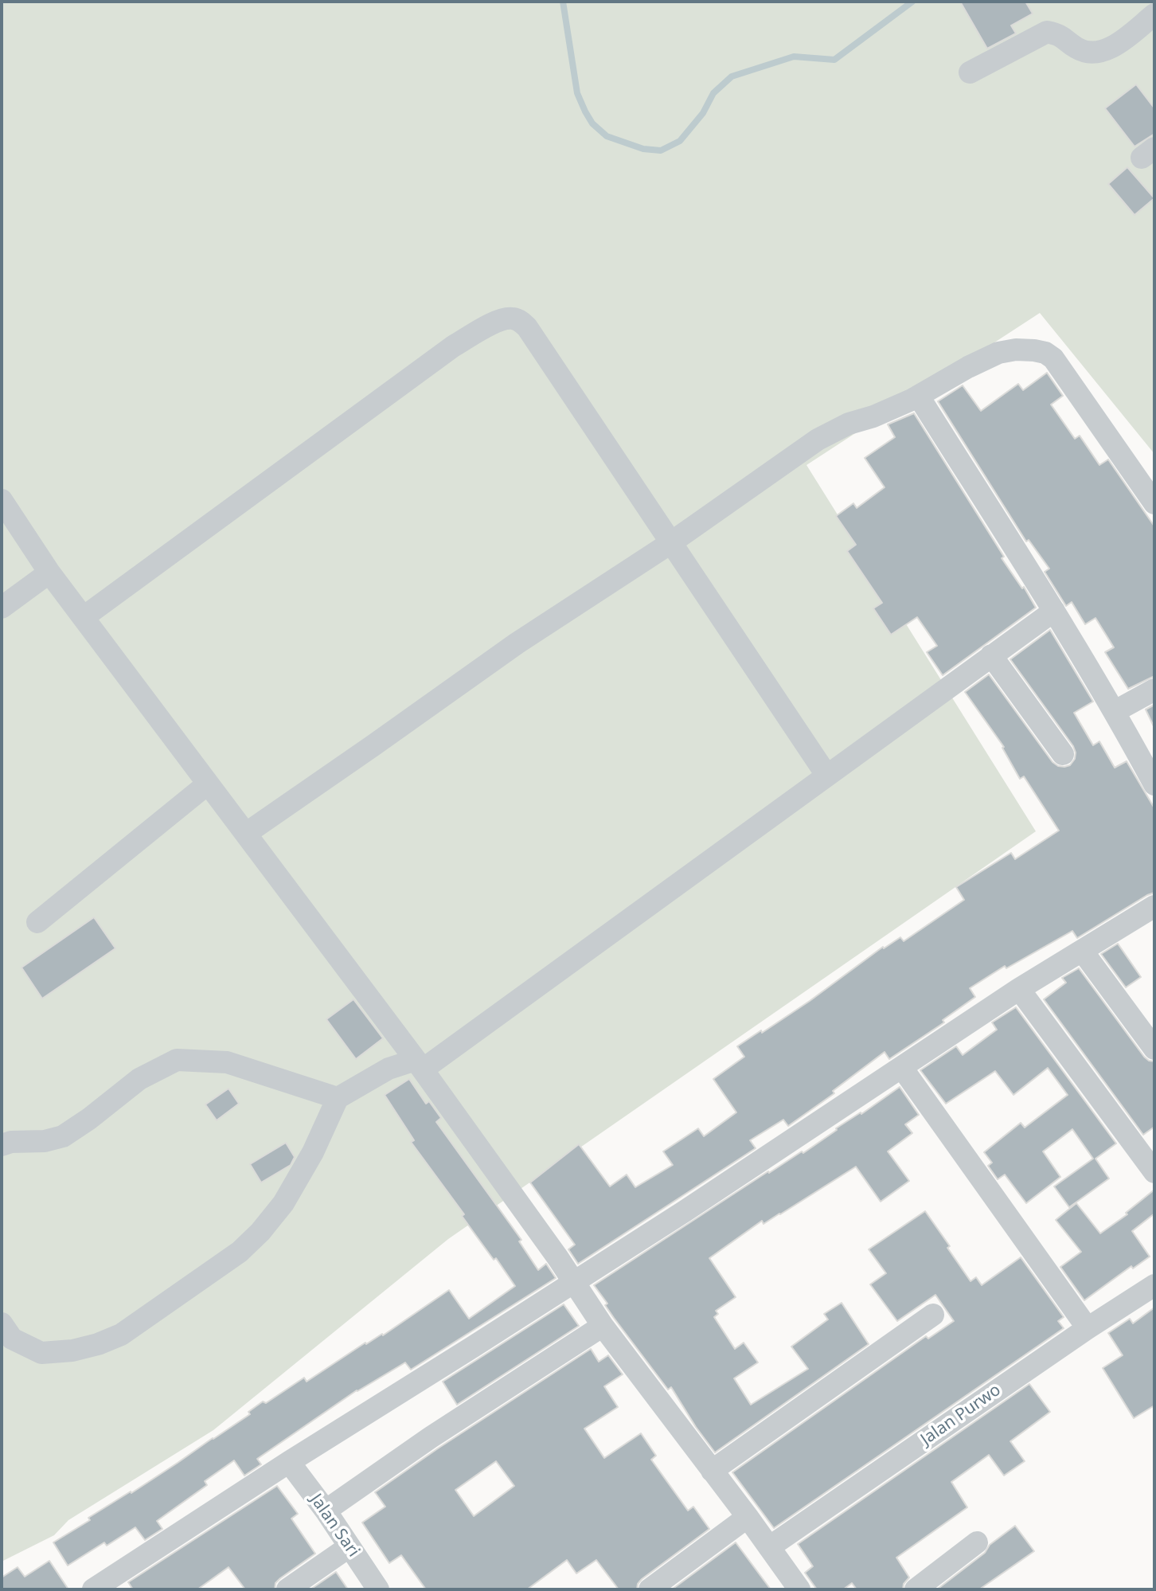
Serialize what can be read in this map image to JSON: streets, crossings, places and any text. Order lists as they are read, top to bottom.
{
  "streets": {
    "street": ["Jalan Purwo", "Jalan Sari"]
  }
}
